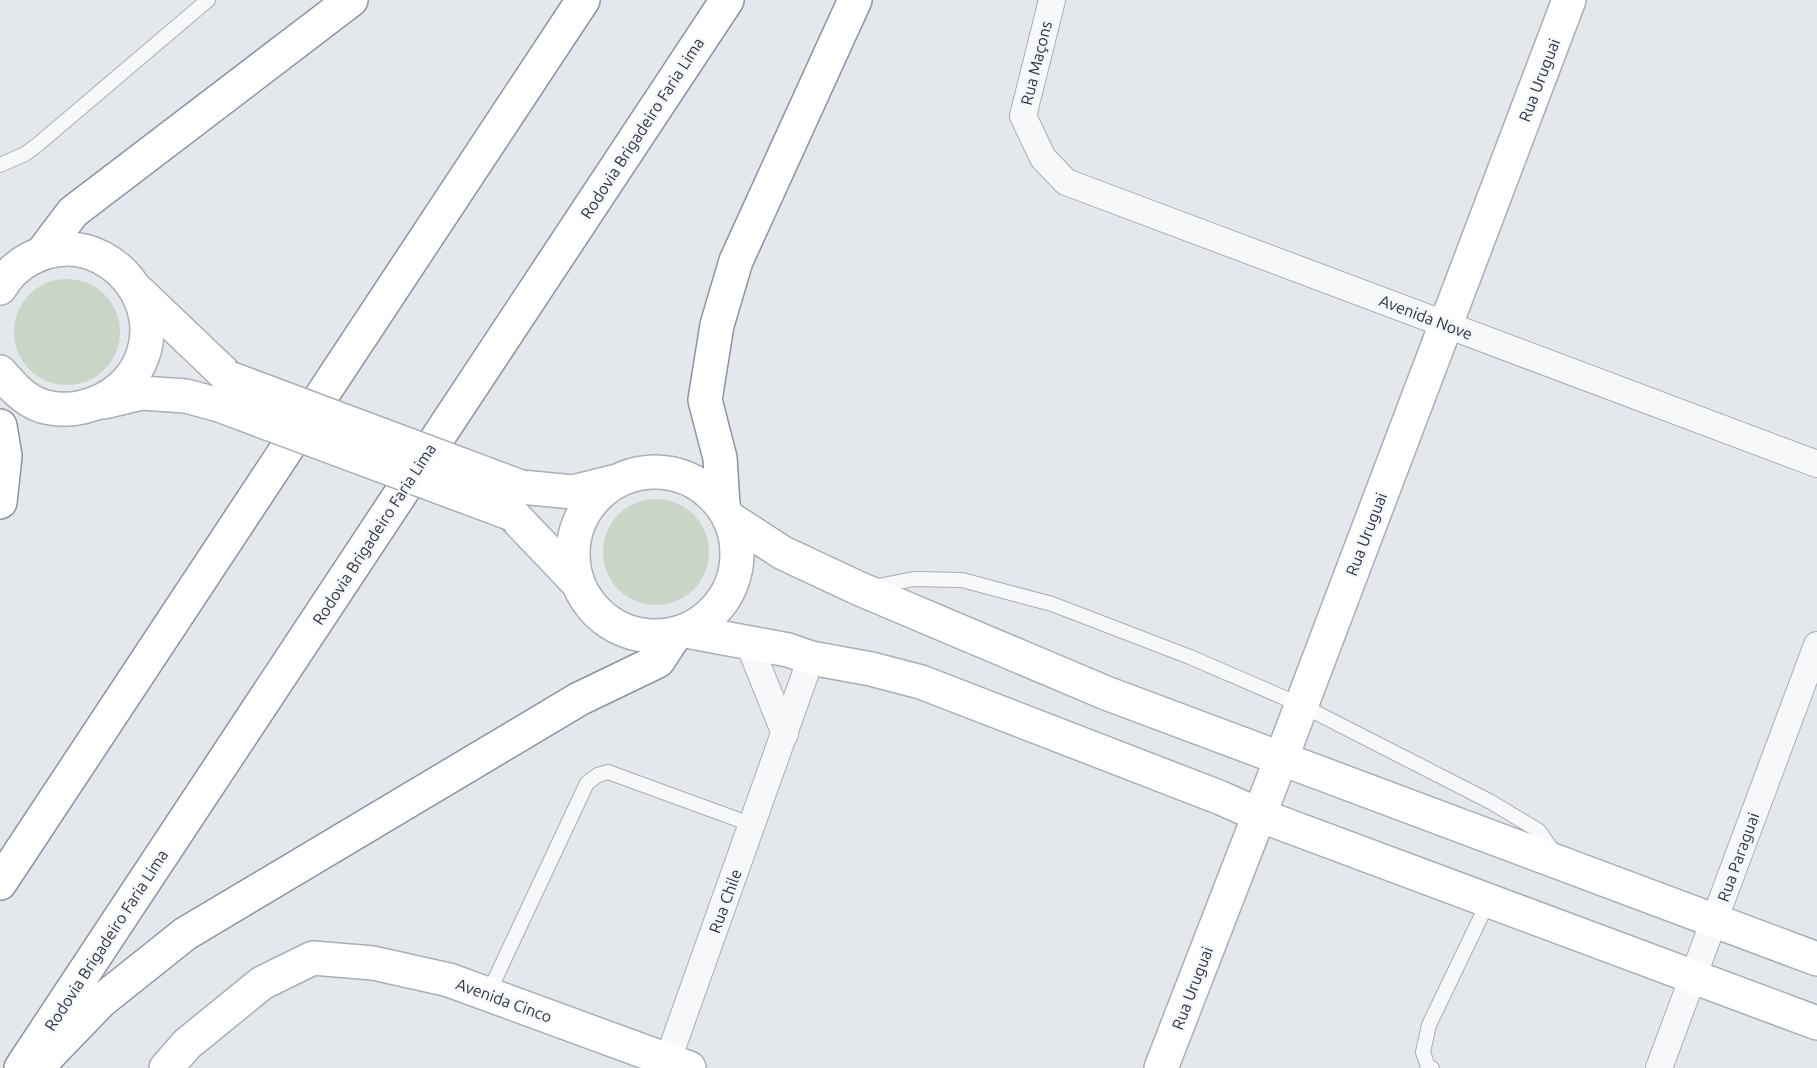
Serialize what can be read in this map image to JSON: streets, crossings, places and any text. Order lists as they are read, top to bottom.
{
  "streets": {
    "main road": ["Rua Uruguai", "Rodovia Brigadeiro Faria Lima", "Avenida Cinco"],
    "street": [
      "Rua Maçons",
      "Avenida Nove",
      "Rua Paraguai",
      "Rua Chile"
    ]
  },
  "crossings": [
    ["Rua Maçons", "Avenida Nove"],
    ["Rua Uruguai", "Avenida Nove"],
    ["Rua Chile", "Avenida Cinco"]
  ]
}
